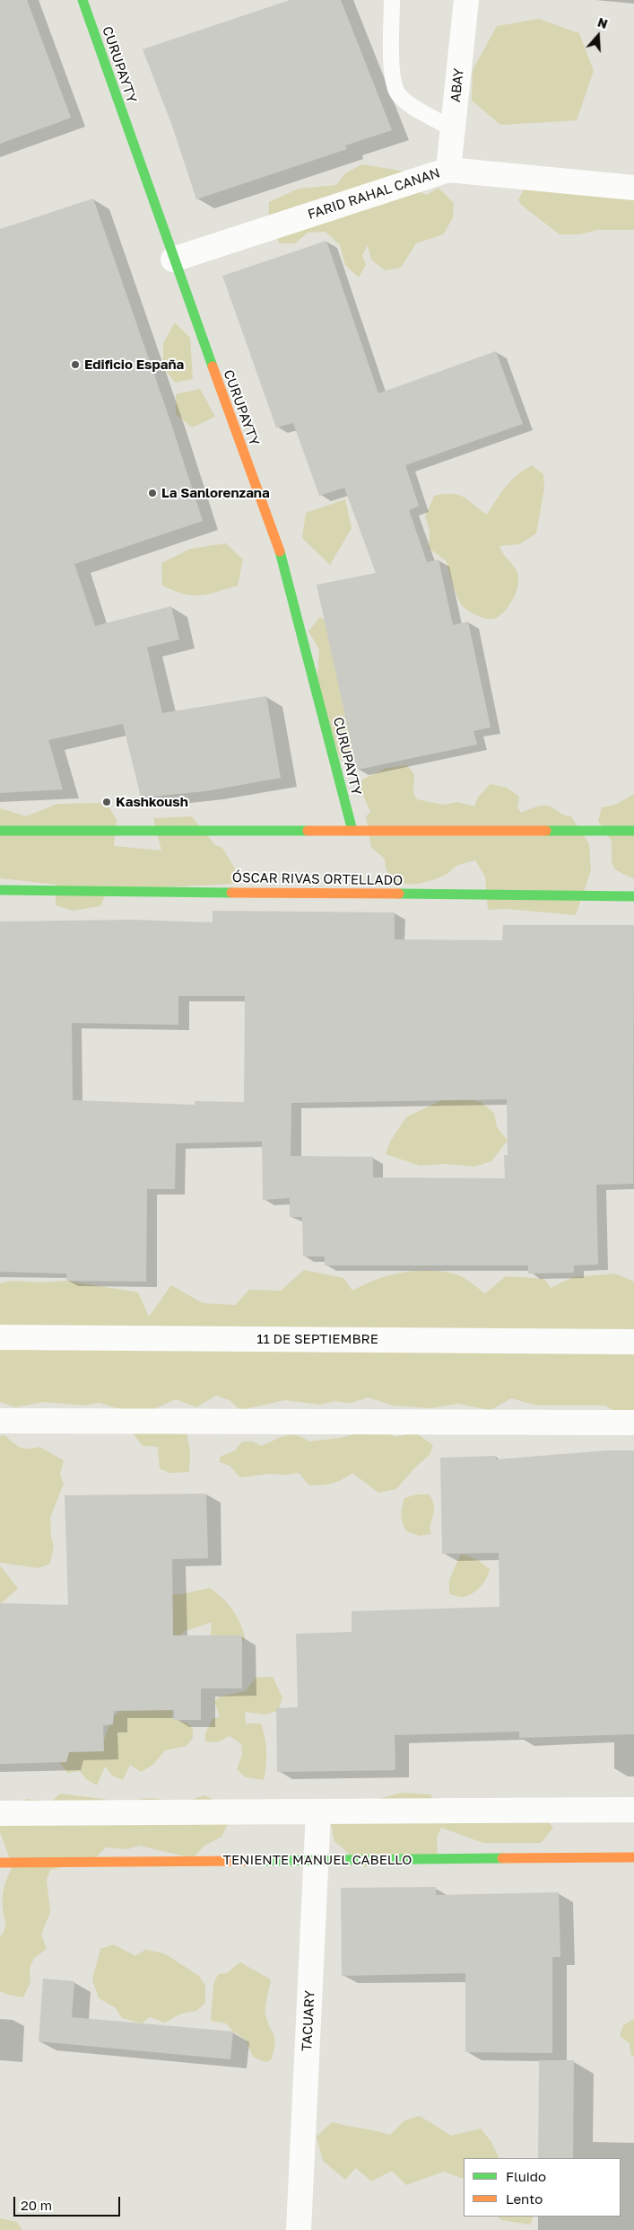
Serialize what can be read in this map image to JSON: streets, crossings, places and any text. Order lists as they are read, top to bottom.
{
  "streets": {
    "street": [
      "CURUPAYTY",
      "ABAY",
      "FARID RAHAL CANAN",
      "ÓSCAR RIVAS ORTELLADO",
      "11 DE SEPTIEMBRE",
      "TENIENTE MANUEL CABELLO",
      "TACUARY"
    ]
  },
  "crossings": [
    ["CURUPAYTY", "FARID RAHAL CANAN"],
    ["ABAY", "FARID RAHAL CANAN"],
    ["TENIENTE MANUEL CABELLO", "TACUARY"]
  ],
  "places": ["Edificio España", "La Sanlorenzana", "Kashkoush"],
  "legend": ["Fluido", "Lento"],
  "scale_bar": "20 m",
  "north": "top"
}
